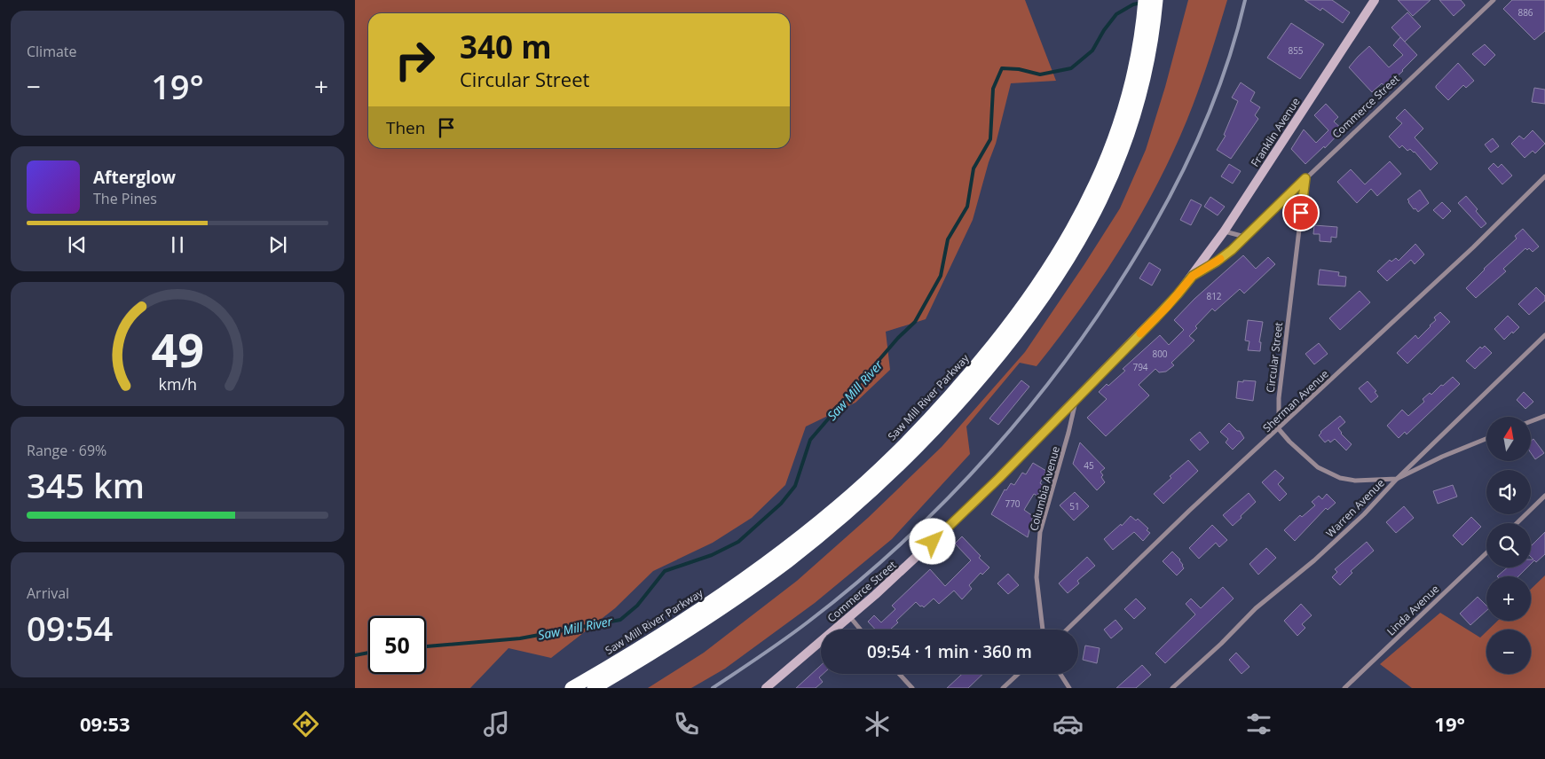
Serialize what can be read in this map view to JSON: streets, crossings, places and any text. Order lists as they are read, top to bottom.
{
  "streets": {
    "highway": ["Saw Mill River Parkway"],
    "main road": ["Commerce Street", "Franklin Avenue"],
    "street": [
      "Circular Street",
      "Sherman Avenue",
      "Columbia Avenue",
      "Warren Avenue",
      "Linda Avenue"
    ]
  },
  "crossings": [
    ["Commerce Street", "Franklin Avenue"],
    ["Commerce Street", "Circular Street"],
    ["Commerce Street", "Columbia Avenue"],
    ["Circular Street", "Sherman Avenue"]
  ],
  "water": ["Saw Mill River"],
  "house_numbers": [
    "886",
    "855",
    "812",
    "800",
    "794",
    "45",
    "770",
    "51"
  ],
  "north": "top",
  "page": {
    "tile": [
      "Climate",
      ["Range · 69%", "345 km"],
      ["Arrival", "09:54"]
    ],
    "turn": ["340 m", "Circular Street"],
    "heat": ["−", "19°", "+"],
    "then": "Then",
    "song": ["Afterglow", "The Pines"],
    "map_buttons": ["+", "−"],
    "limit": "50",
    "trip": "09:54 · 1 min · 360 m",
    "tabs": ["09:53", "19°"],
    "gauge": ["49", "km/h"]
  }
}
